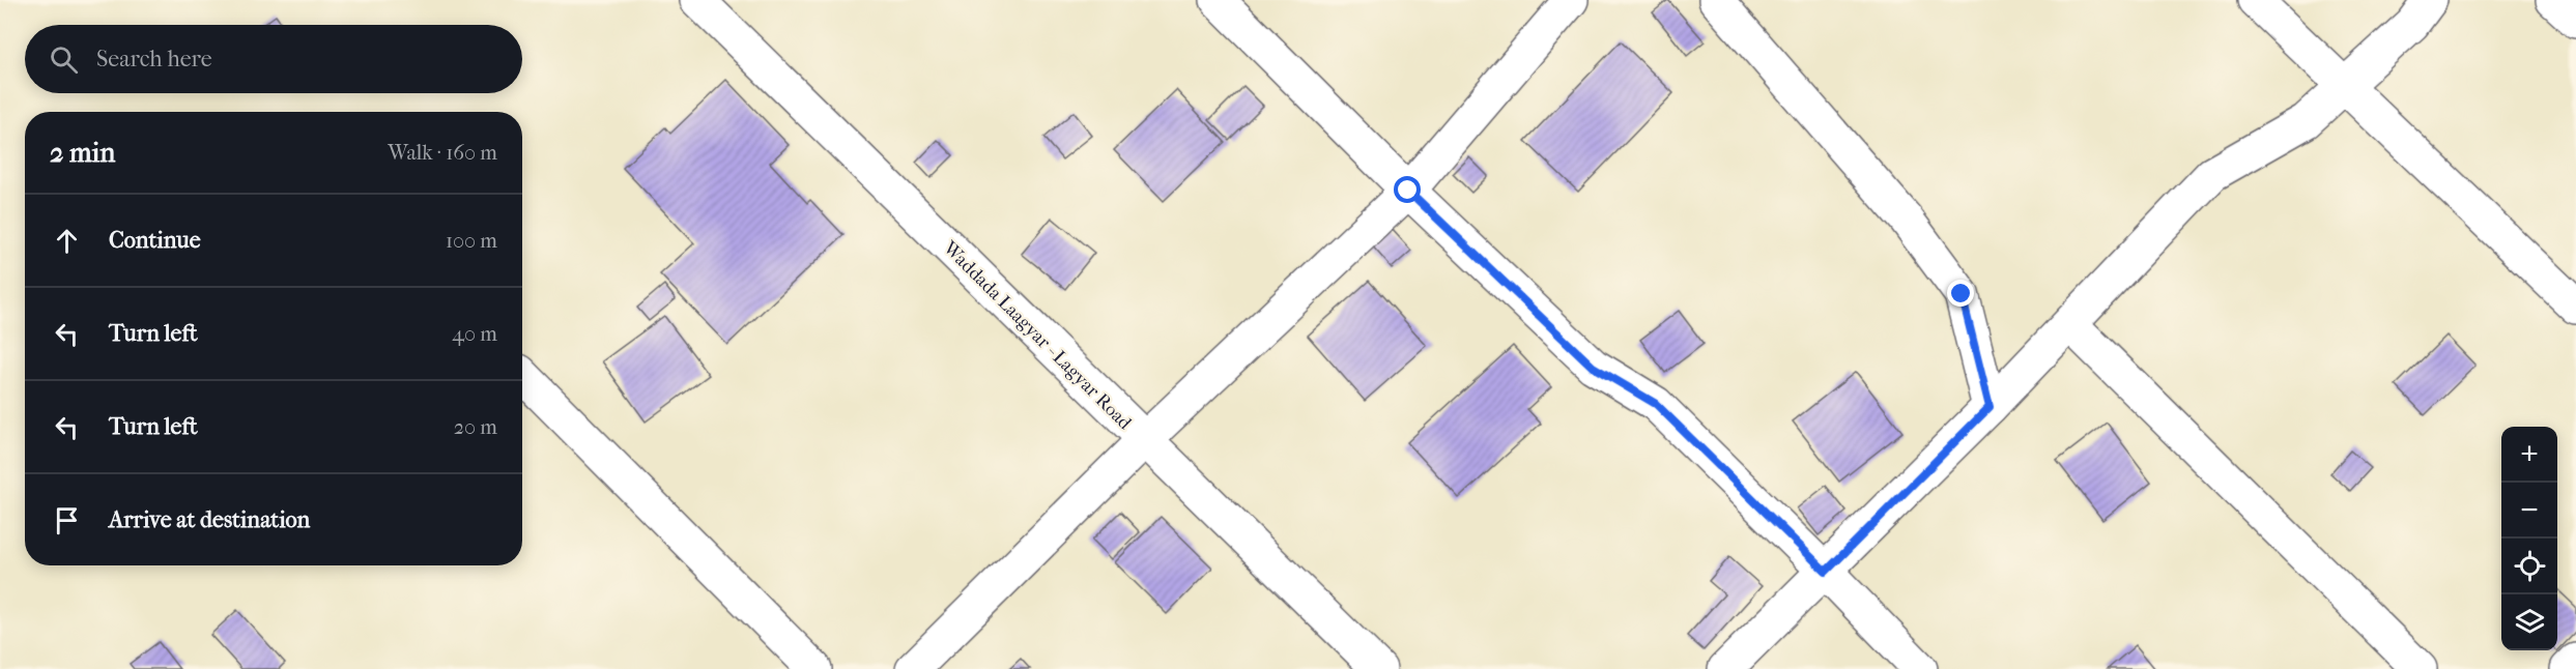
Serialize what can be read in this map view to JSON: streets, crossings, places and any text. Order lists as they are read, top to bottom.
{
  "streets": {
    "street": ["Waddada Laagyar - Lagyar Road"]
  },
  "page": {
    "search": "Search here",
    "heading": ["2 min", "Walk · 160 m"],
    "list": [
      ["Continue", "100 m"],
      ["Turn left", "40 m"],
      ["Turn left", "20 m"],
      "Arrive at destination"
    ],
    "map_buttons": ["+", "−"]
  }
}
